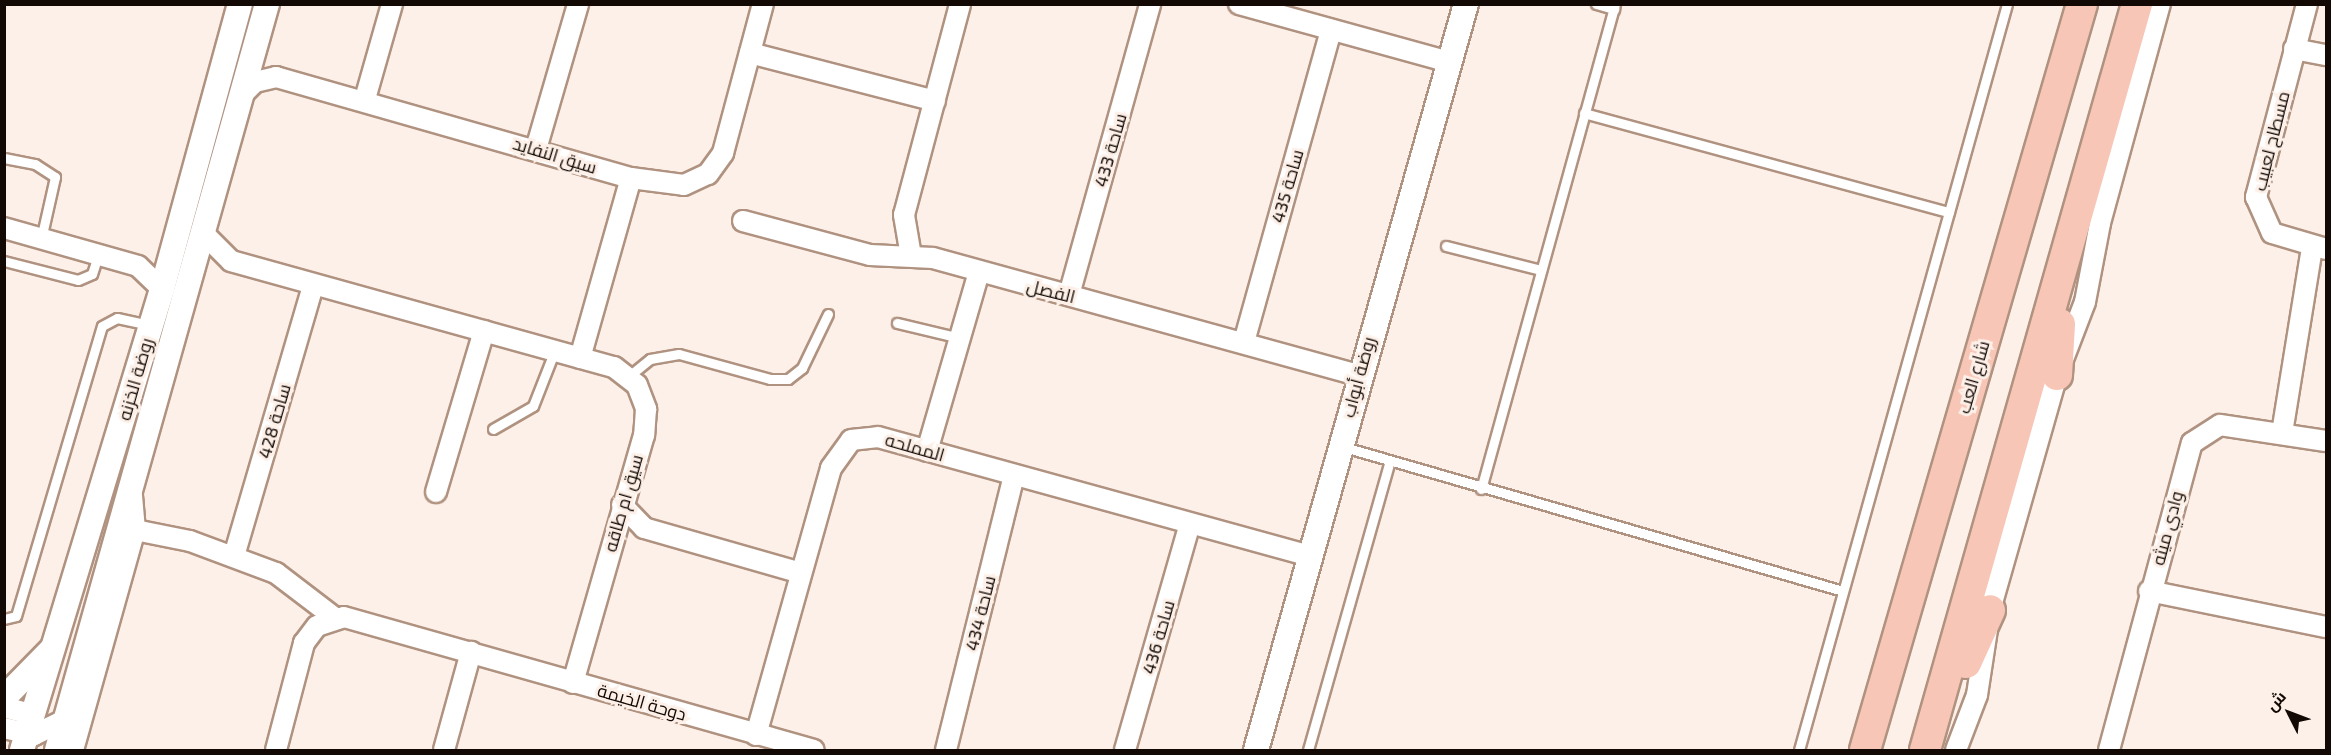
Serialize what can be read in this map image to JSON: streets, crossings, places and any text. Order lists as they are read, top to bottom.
{
  "streets": {
    "main road": ["شارع العب"],
    "street": [
      "مسطاح لعبيب",
      "ساحة 433",
      "سيق النفايد",
      "ساحة 435",
      "الفصل",
      "روضة أبواب",
      "روضة الخزنه",
      "ساحة 428",
      "المملحه",
      "سيق ام طاقه",
      "وادي ميثه",
      "ساحة 434",
      "ساحة 436",
      "دوحة الخيمة"
    ]
  },
  "crossings": [
    ["مسطاح لعبيب", "وادي ميثه"],
    ["ساحة 433", "الفصل"],
    ["ساحة 435", "الفصل"],
    ["الفصل", "روضة أبواب"],
    ["روضة أبواب", "المملحه"],
    ["المملحه", "ساحة 434"],
    ["المملحه", "ساحة 436"],
    ["المملحه", "دوحة الخيمة"],
    ["سيق ام طاقه", "دوحة الخيمة"]
  ],
  "north": "top left"
}
